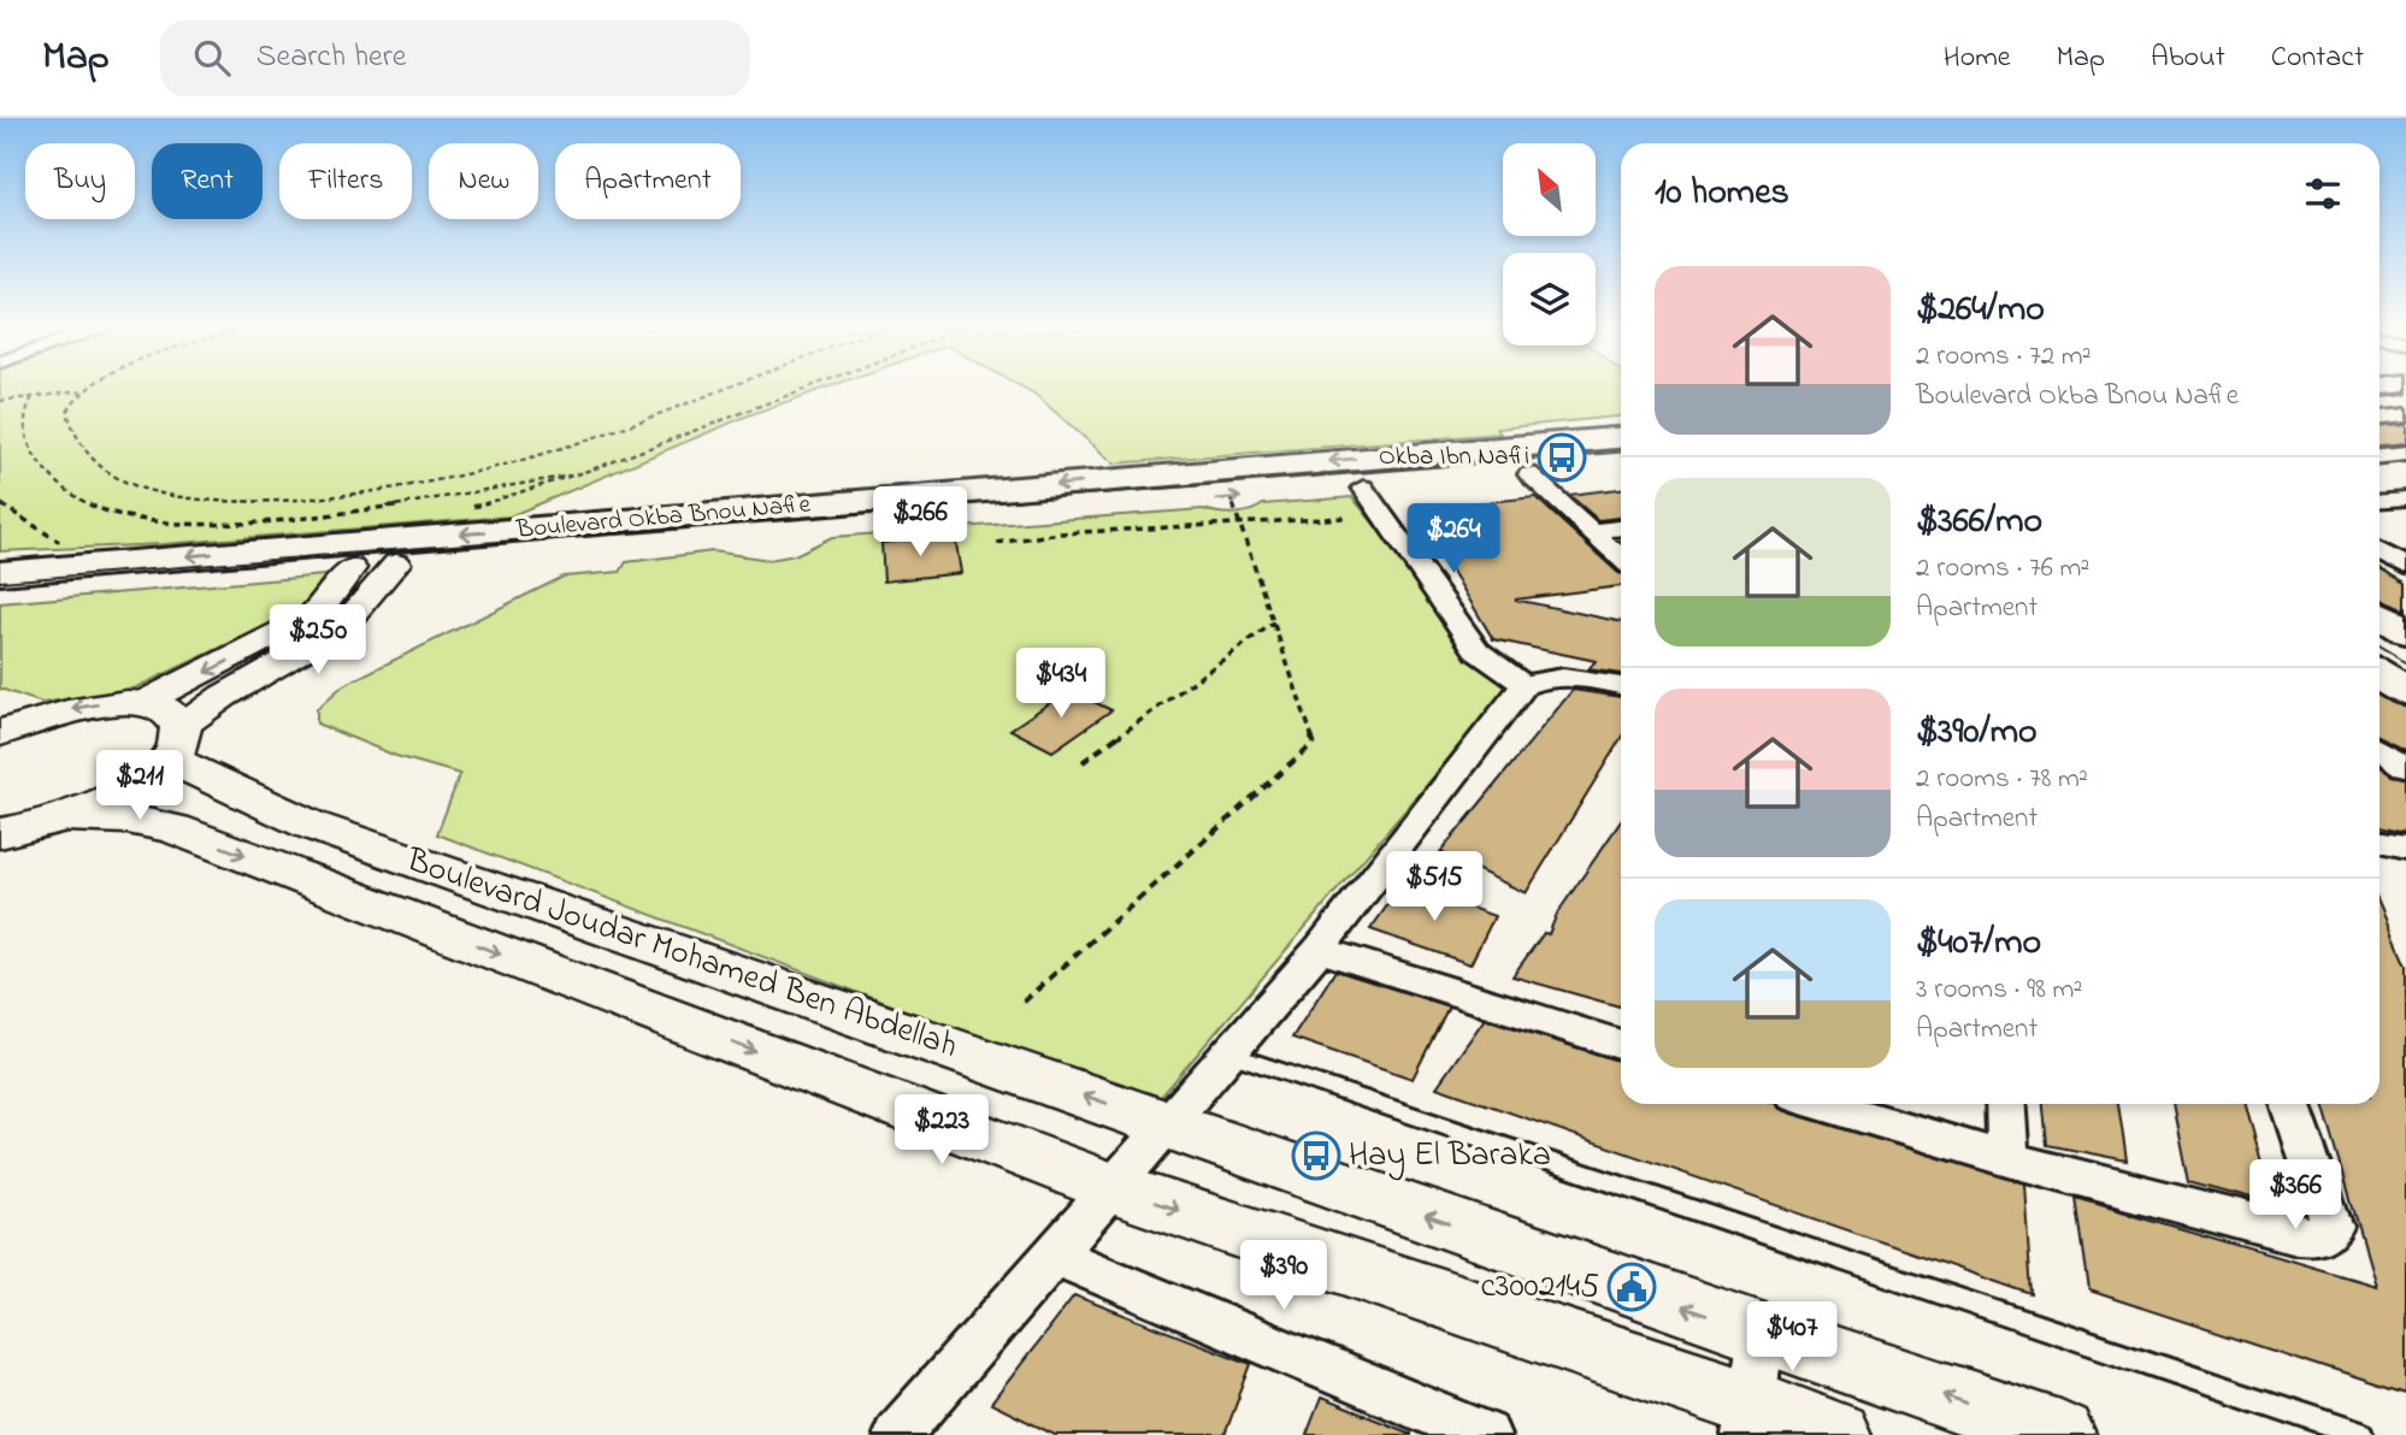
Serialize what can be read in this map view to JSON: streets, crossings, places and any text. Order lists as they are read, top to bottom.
{
  "streets": {
    "main road": ["Boulevard Okba Bnou Nafie", "Boulevard Joudar Mohamed Ben Abdellah"]
  },
  "places": {
    "bus stop": ["Okba Ibn Nafii", "Hay El Baraka"],
    "public building": ["c3002145"]
  },
  "north": "top left",
  "page": {
    "header": "Map",
    "search": "Search here",
    "nav": [
      "Home",
      "Map",
      "About",
      "Contact"
    ],
    "chip": [
      "Buy",
      "Rent",
      "Filters",
      "New",
      "Apartment"
    ],
    "heading": "10 homes",
    "list": [
      {
        "name": "$264/mo",
        "note": "2 rooms · 72 m² · Boulevard Okba Bnou Nafie"
      },
      {
        "name": "$366/mo",
        "note": "2 rooms · 76 m² · Apartment"
      },
      {
        "name": "$390/mo",
        "note": "2 rooms · 78 m² · Apartment"
      },
      {
        "name": "$407/mo",
        "note": "3 rooms · 98 m² · Apartment"
      }
    ],
    "price": [
      "$266",
      "$264",
      "$250",
      "$434",
      "$211",
      "$515",
      "$223",
      "$366",
      "$390",
      "$407"
    ]
  }
}
